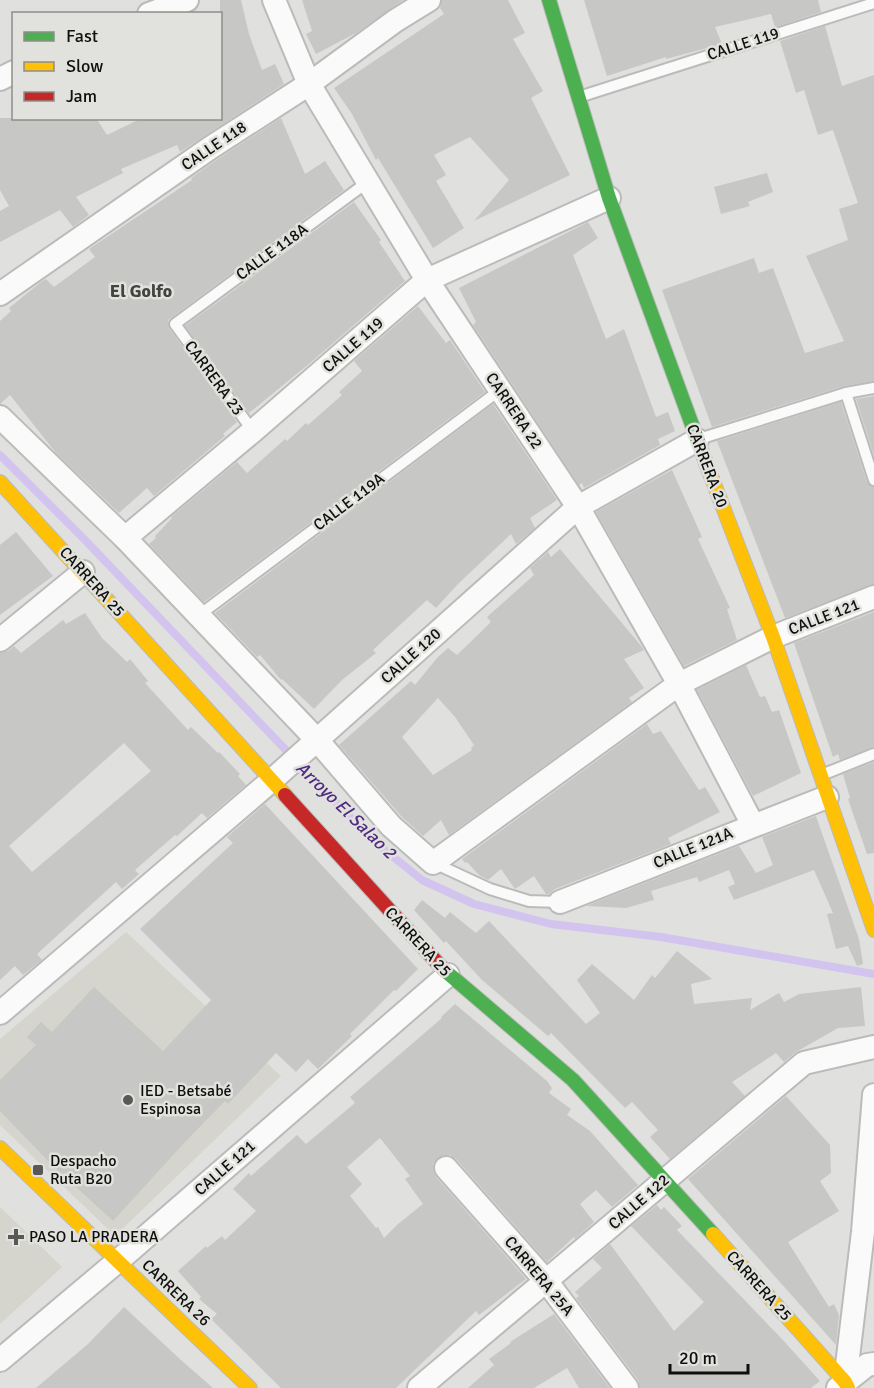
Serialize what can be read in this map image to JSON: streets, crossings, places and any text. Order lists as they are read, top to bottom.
{
  "streets": {
    "street": [
      "CALLE 119",
      "CALLE 118",
      "CARRERA 22",
      "CARRERA 20",
      "CARRERA 25",
      "CALLE 121",
      "CALLE 120",
      "CALLE 121A",
      "CALLE 122",
      "CARRERA 25A",
      "CARRERA 26"
    ],
    "lane": ["CALLE 118A", "CARRERA 23", "CALLE 119A"]
  },
  "crossings": [
    ["CALLE 119", "CARRERA 23"],
    ["CALLE 119", "CARRERA 22"],
    ["CALLE 119", "CARRERA 20"],
    ["CALLE 118", "CARRERA 22"],
    ["CALLE 118A", "CARRERA 23"],
    ["CALLE 118A", "CARRERA 22"],
    ["CARRERA 22", "CALLE 119A"],
    ["CARRERA 22", "CALLE 121"],
    ["CARRERA 22", "CALLE 120"],
    ["CARRERA 22", "CALLE 121A"],
    ["CARRERA 20", "CALLE 121"],
    ["CARRERA 20", "CALLE 120"],
    ["CARRERA 20", "CALLE 121A"],
    ["CARRERA 25", "CALLE 121"],
    ["CARRERA 25", "CALLE 120"],
    ["CARRERA 25", "CALLE 122"],
    ["CALLE 121", "CARRERA 26"],
    ["CALLE 122", "CARRERA 25A"]
  ],
  "districts": ["El Golfo"],
  "water": ["Arroyo El Salao 2"],
  "places": {
    "other": ["IED - Betsabé Espinosa"],
    "transit": ["Despacho Ruta B20"],
    "health": ["PASO LA PRADERA"]
  },
  "legend": ["Fast", "Slow", "Jam"],
  "scale_bar": "20 m"
}
